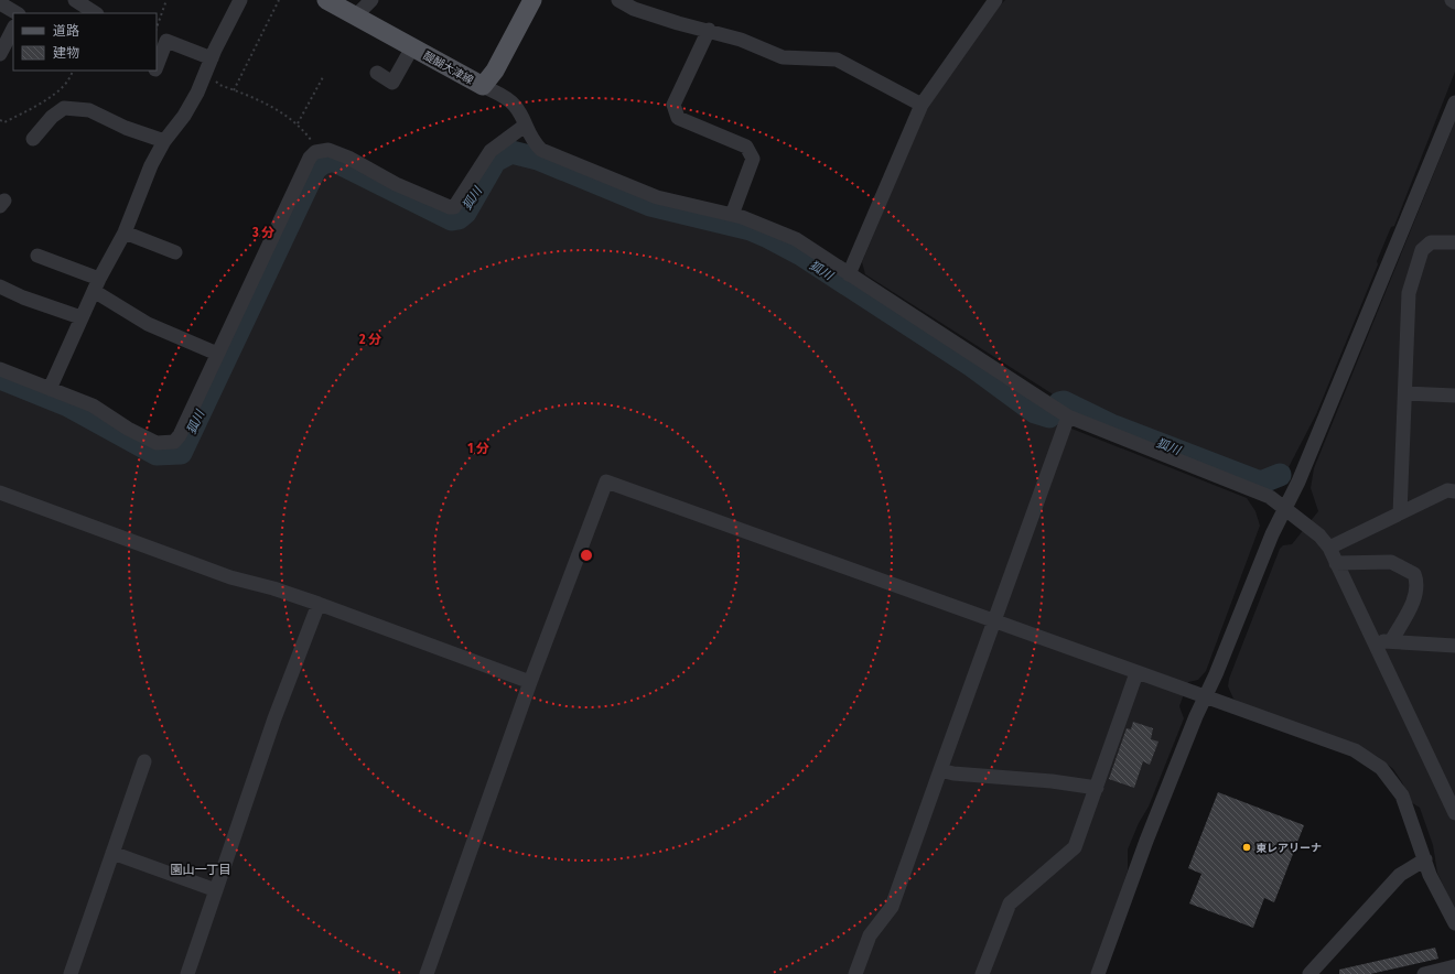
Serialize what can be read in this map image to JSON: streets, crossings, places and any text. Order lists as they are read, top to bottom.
{
  "streets": {
    "main road": ["醍醐大津線"]
  },
  "districts": ["園山一丁目"],
  "water": ["狐川"],
  "places": ["東レアリーナ"],
  "legend": ["道路", "建物"],
  "rings": ["3 分", "2 分", "1 分"]
}
